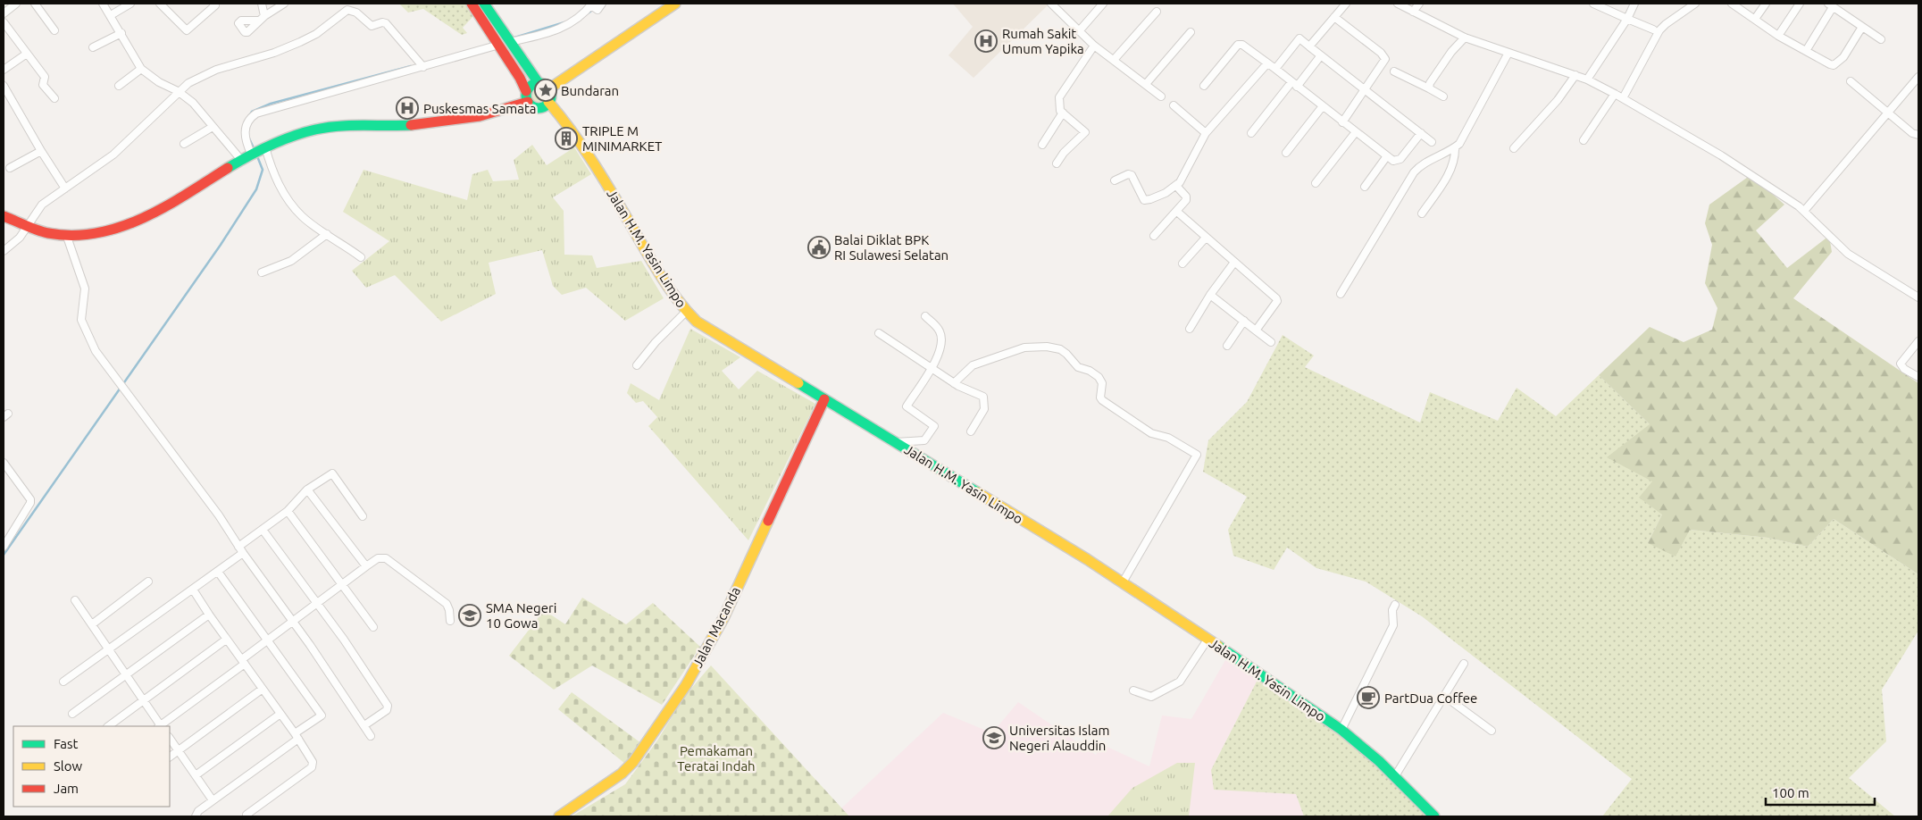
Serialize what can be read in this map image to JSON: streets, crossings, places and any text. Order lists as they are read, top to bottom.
{
  "streets": {
    "main road": ["Jalan H.M. Yasin Limpo", "Jalan Macanda"]
  },
  "crossings": [
    ["Jalan H.M. Yasin Limpo", "Jalan Macanda"]
  ],
  "parks": ["Pemakaman Teratai Indah"],
  "places": {
    "hospital": ["Rumah Sakit Umum Yapika", "Puskesmas Samata"],
    "place": ["Bundaran"],
    "building": ["TRIPLE M MINIMARKET"],
    "public building": ["Balai Diklat BPK RI Sulawesi Selatan"],
    "school or university": ["SMA Negeri 10 Gowa", "Universitas Islam Negeri Alauddin"],
    "cafe": ["PartDua Coffee"]
  },
  "legend": ["Fast", "Slow", "Jam"],
  "scale_bar": "100 m"
}
